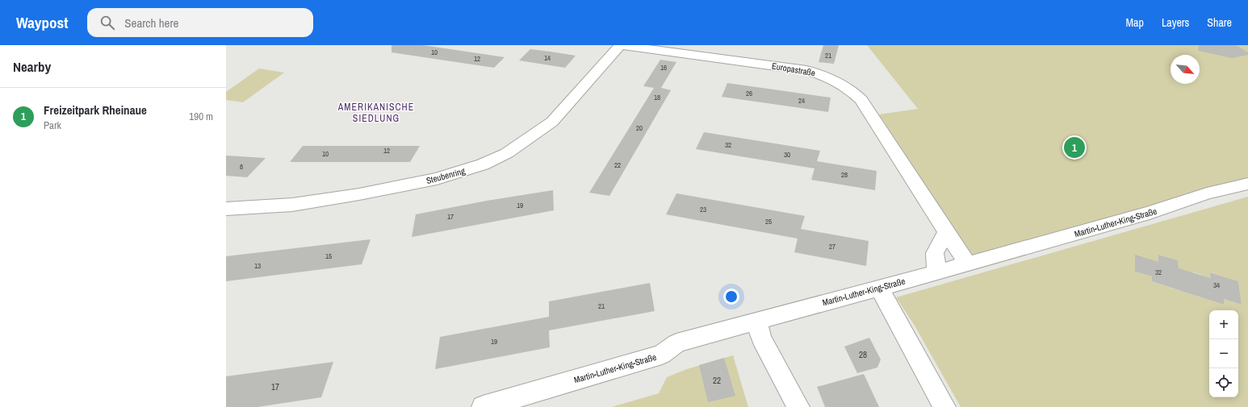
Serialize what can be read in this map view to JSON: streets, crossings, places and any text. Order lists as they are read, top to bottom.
{
  "streets": {
    "street": ["Europastraße", "Steubenring", "Martin-Luther-King-Straße"]
  },
  "crossings": [
    ["Europastraße", "Steubenring"],
    ["Europastraße", "Martin-Luther-King-Straße"]
  ],
  "districts": ["AMERIKANISCHE SIEDLUNG"],
  "house_numbers": [
    "10",
    "21",
    "14",
    "12",
    "16",
    "26",
    "18",
    "24",
    "20",
    "32",
    "12",
    "10",
    "30",
    "22",
    "8",
    "28",
    "19",
    "23",
    "17",
    "25",
    "27",
    "15",
    "13",
    "32",
    "34",
    "21",
    "19",
    "28",
    "22",
    "17"
  ],
  "north": "bottom right",
  "page": {
    "header": "Waypost",
    "search": "Search here",
    "nav": ["Map", "Layers", "Share"],
    "heading": "Nearby",
    "list": [
      {
        "mark": "1",
        "name": "Freizeitpark Rheinaue",
        "note": "Park",
        "value": "190 m"
      }
    ],
    "pins": "1",
    "map_buttons": ["+", "−"]
  }
}
